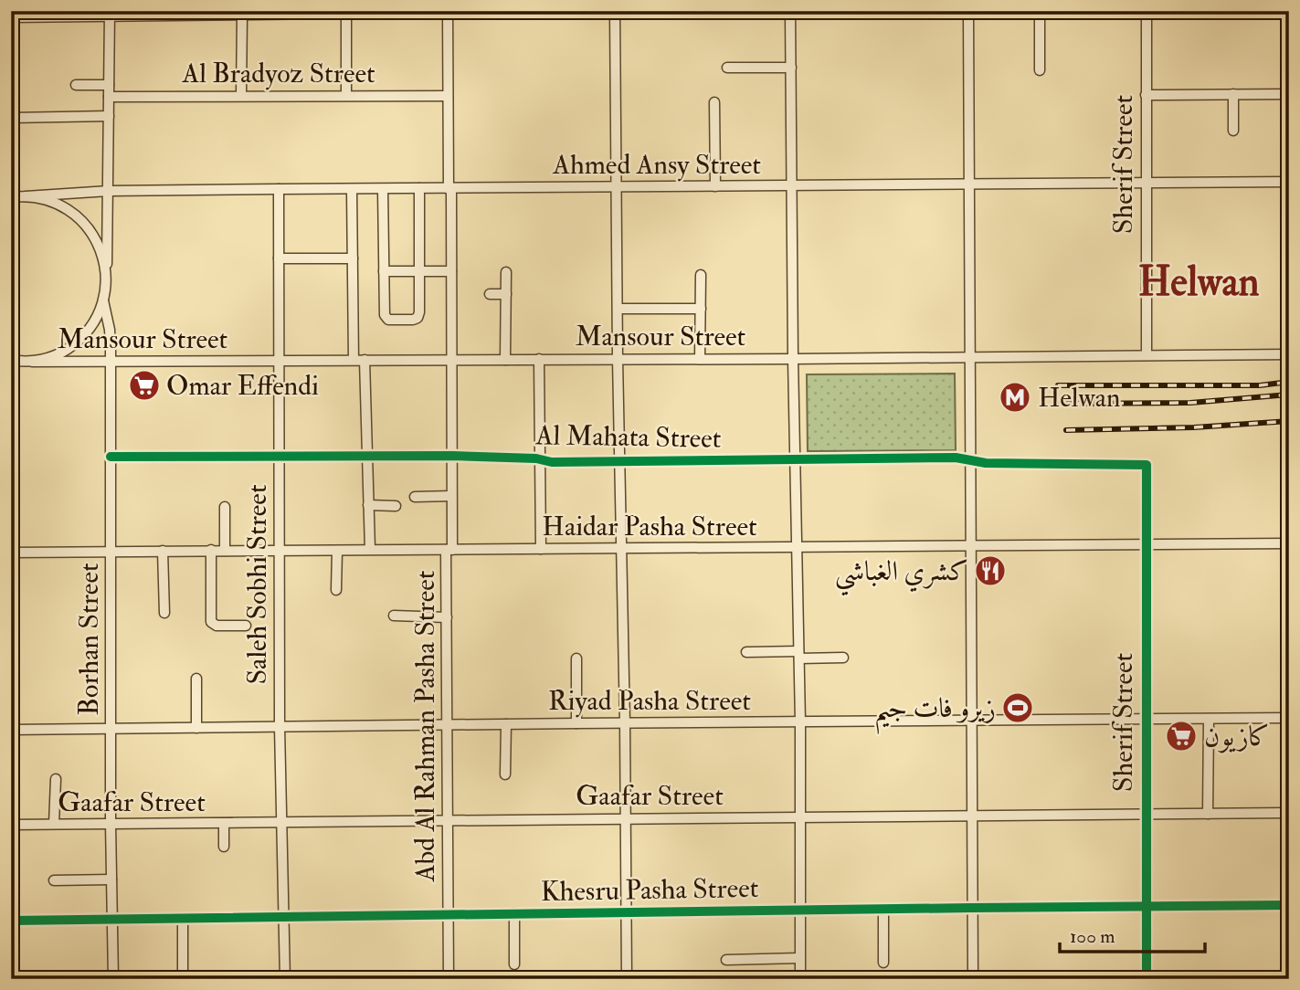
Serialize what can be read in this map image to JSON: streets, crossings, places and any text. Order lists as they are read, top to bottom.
{
  "streets": {
    "street": [
      "Al Bradyoz Street",
      "Ahmed Ansy Street",
      "Sherif Street",
      "Mansour Street",
      "Al Mahata Street",
      "Haidar Pasha Street",
      "Saleh Sobhi Street",
      "Borhan Street",
      "Riyad Pasha Street",
      "Abd Al Rahman Pasha Street",
      "Gaafar Street",
      "Khesru Pasha Street"
    ]
  },
  "crossings": [
    ["Al Bradyoz Street", "Abd Al Rahman Pasha Street"],
    ["Ahmed Ansy Street", "Sherif Street"],
    ["Ahmed Ansy Street", "Saleh Sobhi Street"],
    ["Ahmed Ansy Street", "Abd Al Rahman Pasha Street"],
    ["Sherif Street", "Mansour Street"],
    ["Sherif Street", "Al Mahata Street"],
    ["Sherif Street", "Haidar Pasha Street"],
    ["Sherif Street", "Riyad Pasha Street"],
    ["Sherif Street", "Gaafar Street"],
    ["Sherif Street", "Khesru Pasha Street"],
    ["Mansour Street", "Saleh Sobhi Street"],
    ["Mansour Street", "Borhan Street"],
    ["Mansour Street", "Abd Al Rahman Pasha Street"],
    ["Al Mahata Street", "Saleh Sobhi Street"],
    ["Al Mahata Street", "Borhan Street"],
    ["Al Mahata Street", "Abd Al Rahman Pasha Street"],
    ["Haidar Pasha Street", "Saleh Sobhi Street"],
    ["Haidar Pasha Street", "Borhan Street"],
    ["Haidar Pasha Street", "Abd Al Rahman Pasha Street"],
    ["Saleh Sobhi Street", "Riyad Pasha Street"],
    ["Saleh Sobhi Street", "Gaafar Street"],
    ["Saleh Sobhi Street", "Khesru Pasha Street"],
    ["Borhan Street", "Riyad Pasha Street"],
    ["Borhan Street", "Gaafar Street"],
    ["Borhan Street", "Khesru Pasha Street"],
    ["Riyad Pasha Street", "Abd Al Rahman Pasha Street"],
    ["Abd Al Rahman Pasha Street", "Gaafar Street"],
    ["Abd Al Rahman Pasha Street", "Khesru Pasha Street"]
  ],
  "districts": ["Helwan"],
  "places": {
    "supermarket": ["Omar Effendi", "كازيون"],
    "metro station": ["Helwan"],
    "restaurant": ["كشري الغباشي"],
    "sports": ["زيرو فات جيم"]
  },
  "scale_bar": "100 m"
}
